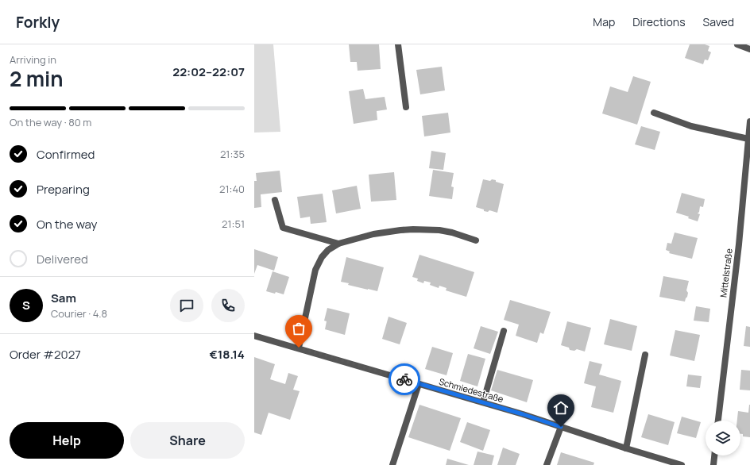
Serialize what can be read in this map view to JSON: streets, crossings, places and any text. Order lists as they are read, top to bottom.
{
  "streets": {
    "street": ["Mittelstraße", "Schmiedestraße"]
  },
  "page": {
    "header": "Forkly",
    "nav": ["Map", "Directions", "Saved"],
    "heading": ["2 min", "Arriving in", "22:02–22:07"],
    "panel": [
      "Sam",
      "Courier · 4.8",
      "Order #2027",
      "€18.14"
    ],
    "bar": "On the way · 80 m",
    "list": [
      ["Confirmed", "21:35"],
      ["Preparing", "21:40"],
      ["On the way", "21:51"],
      "Delivered"
    ],
    "round": "S",
    "buttons": ["Help", "Share"]
  }
}
